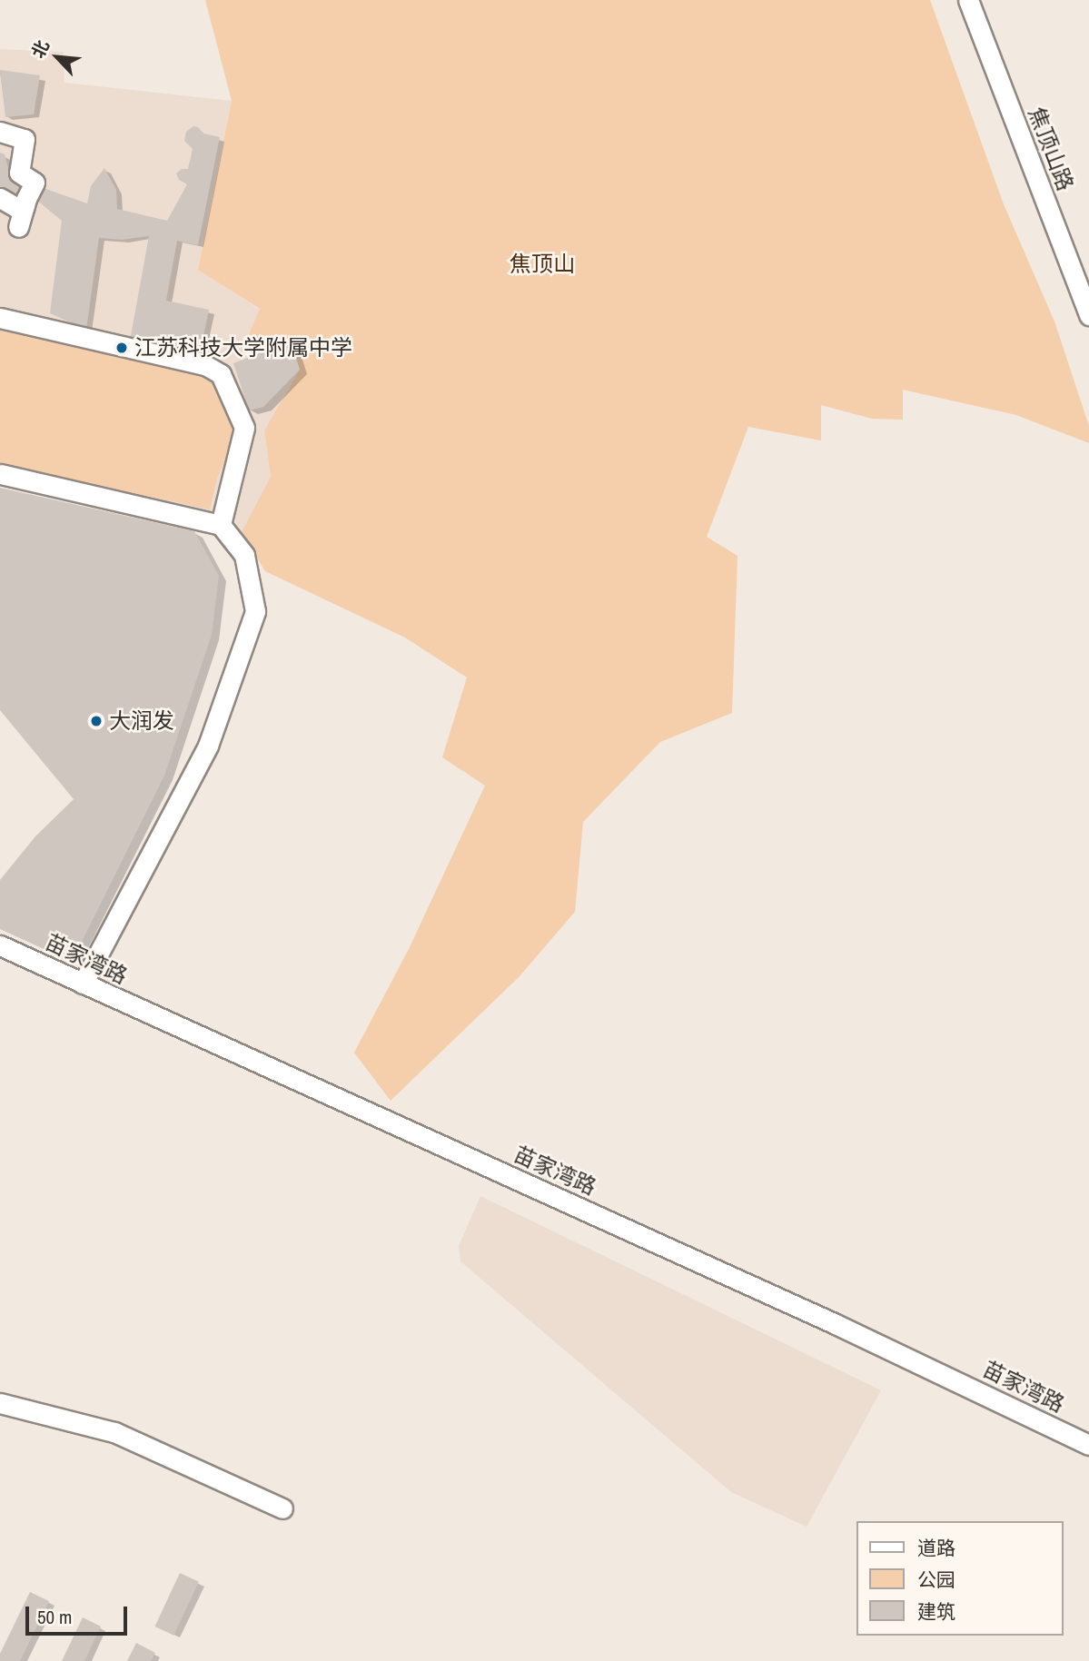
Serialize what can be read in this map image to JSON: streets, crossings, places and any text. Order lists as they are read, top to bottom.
{
  "streets": {
    "street": ["焦顶山路", "苗家湾路"]
  },
  "parks": ["焦顶山"],
  "places": ["江苏科技大学附属中学", "大润发"],
  "legend": ["道路", "公园", "建筑"],
  "scale_bar": "50 m",
  "north": "top left"
}
